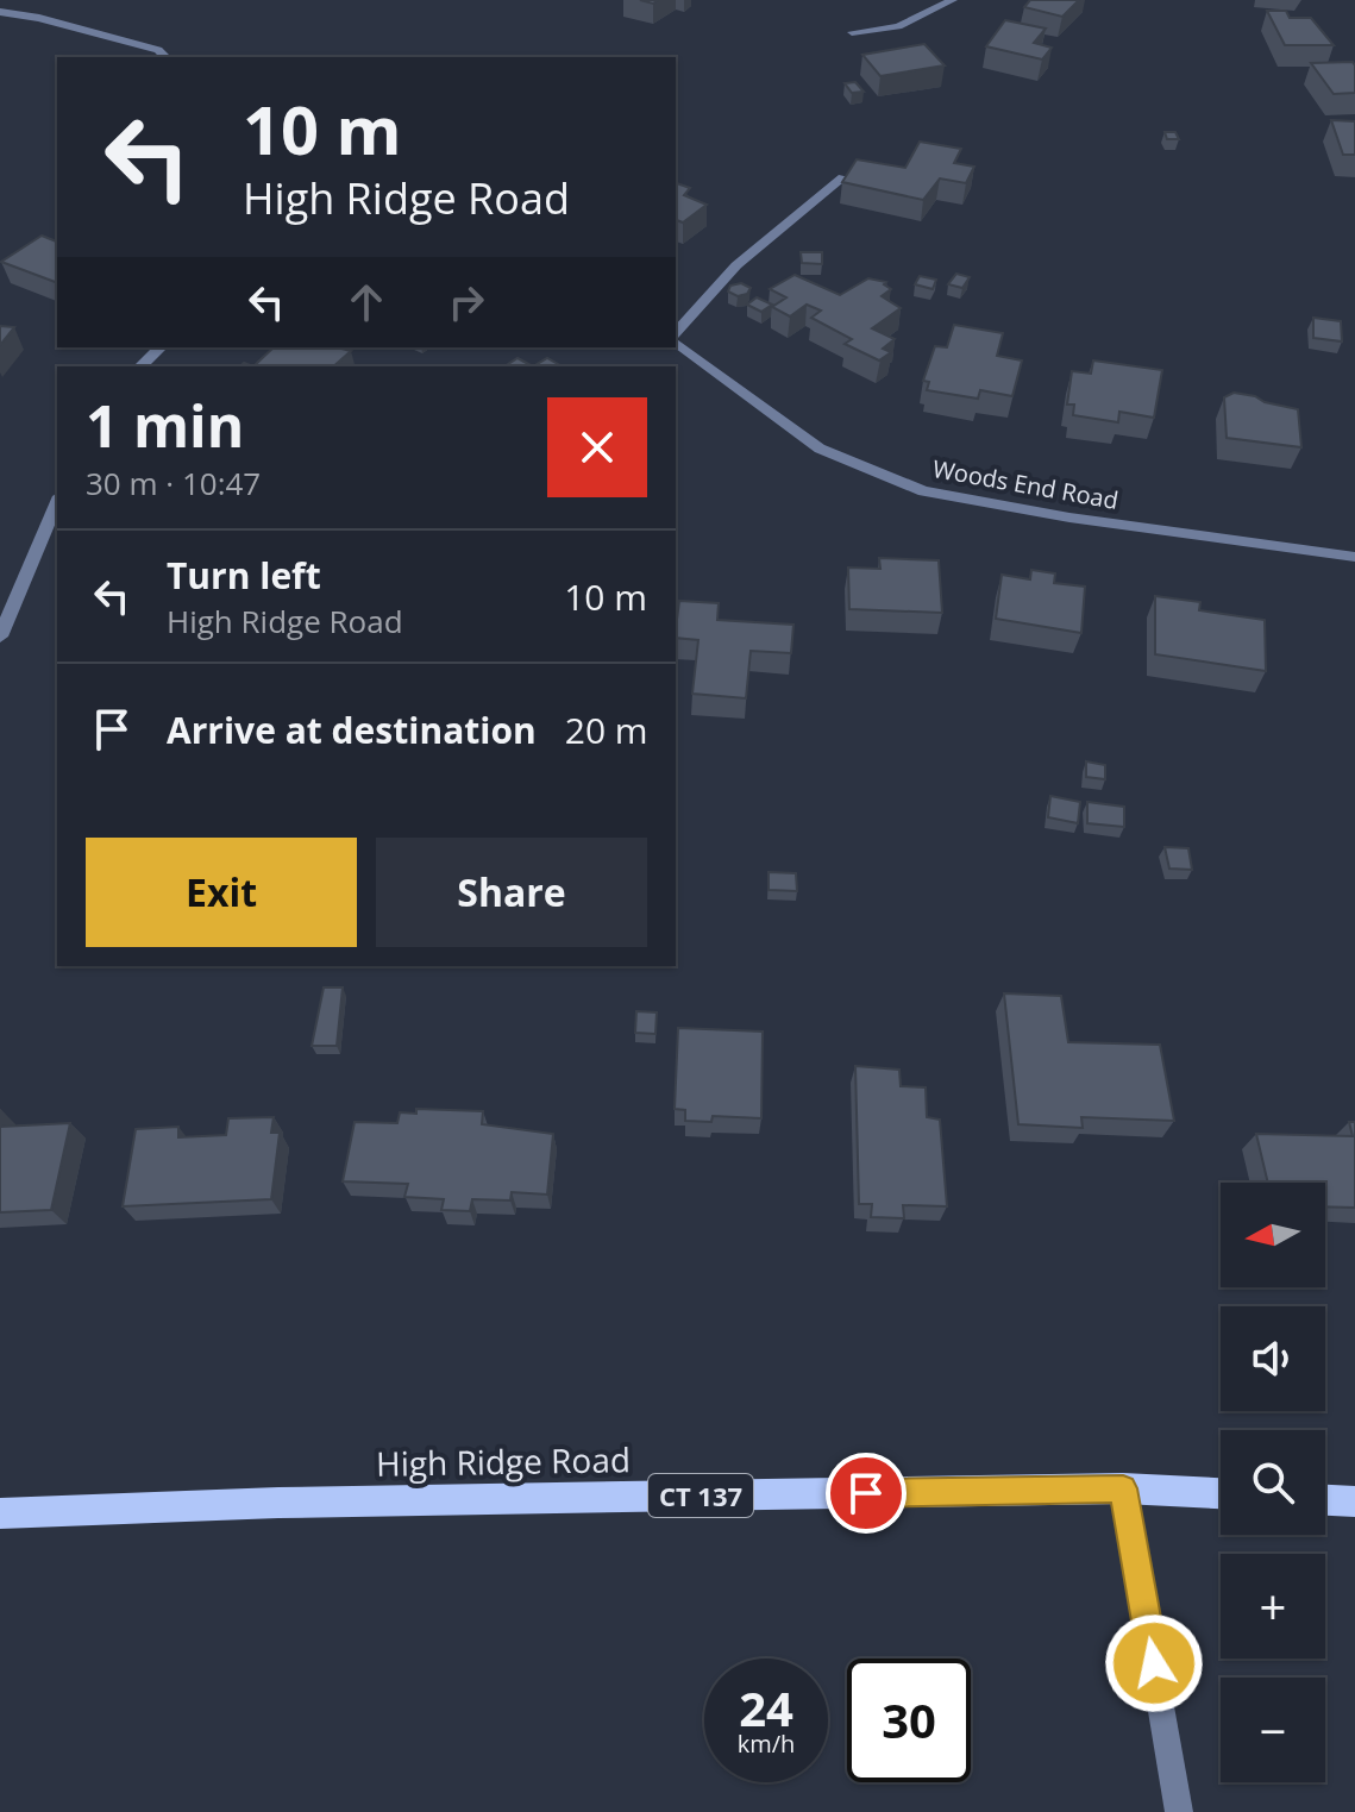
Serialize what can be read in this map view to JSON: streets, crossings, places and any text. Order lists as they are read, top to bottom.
{
  "streets": {
    "main road": ["High Ridge Road", "CT 137"],
    "street": ["Woods End Road"]
  },
  "north": "left",
  "page": {
    "turn": ["10 m", "High Ridge Road"],
    "heading": ["1 min", "30 m · 10:47"],
    "list": [
      {
        "name": "Turn left",
        "note": "High Ridge Road",
        "value": "10 m"
      },
      {
        "name": "Arrive at destination",
        "value": "20 m"
      }
    ],
    "buttons": ["Exit", "Share"],
    "map_buttons": ["+", "−"],
    "speed": "24 km/h",
    "limit": "30"
  }
}
